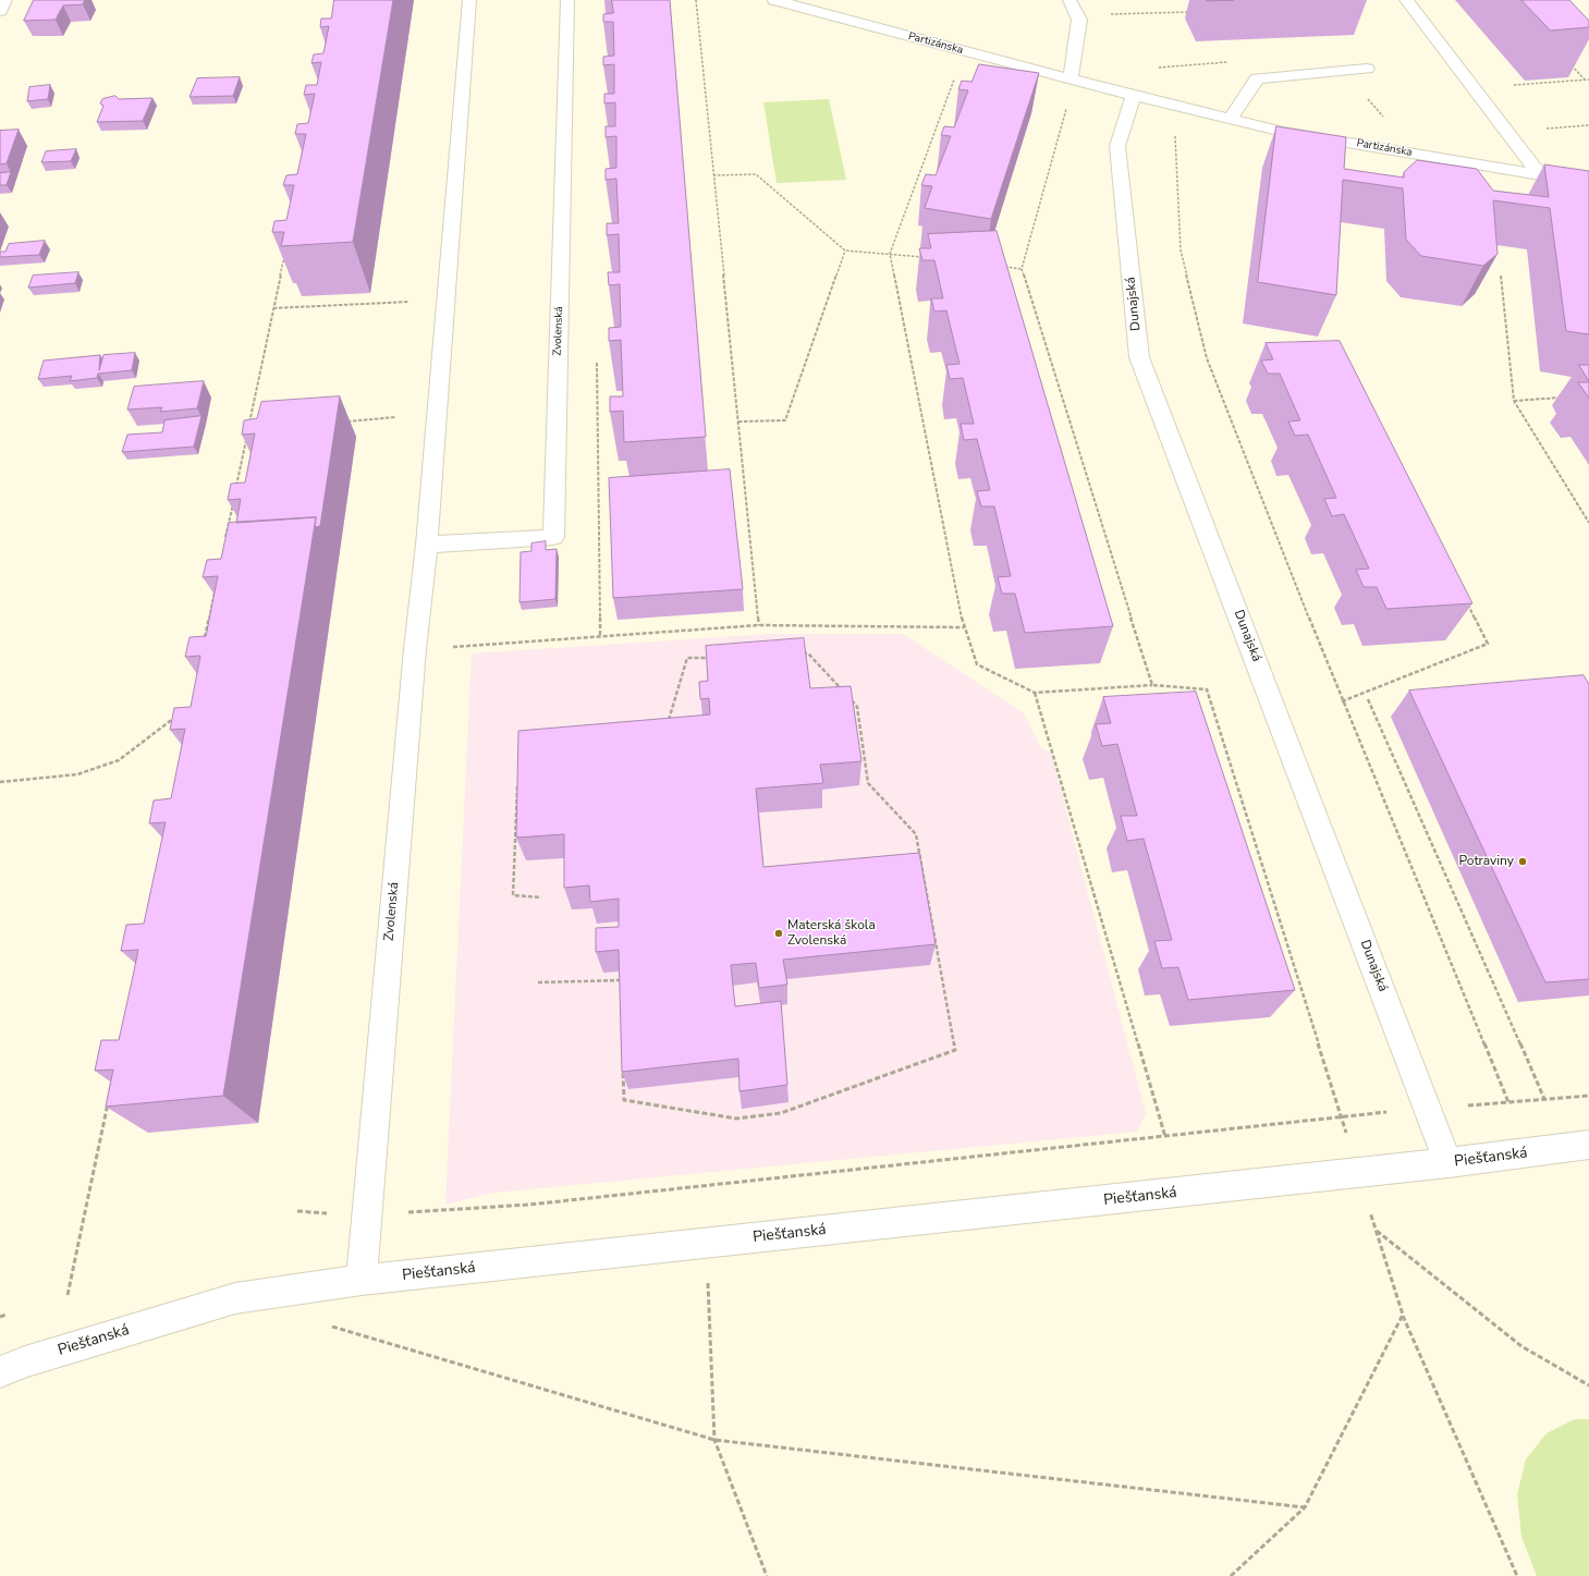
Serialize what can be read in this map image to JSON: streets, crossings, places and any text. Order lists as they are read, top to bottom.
{
  "streets": {
    "street": [
      "Partizánska",
      "Dunajská",
      "Zvolenská",
      "Piešťanská"
    ]
  },
  "crossings": [
    ["Partizánska", "Dunajská"],
    ["Dunajská", "Piešťanská"],
    ["Zvolenská", "Piešťanská"]
  ],
  "places": ["Potraviny", "Materská škola Zvolenská"]
}
